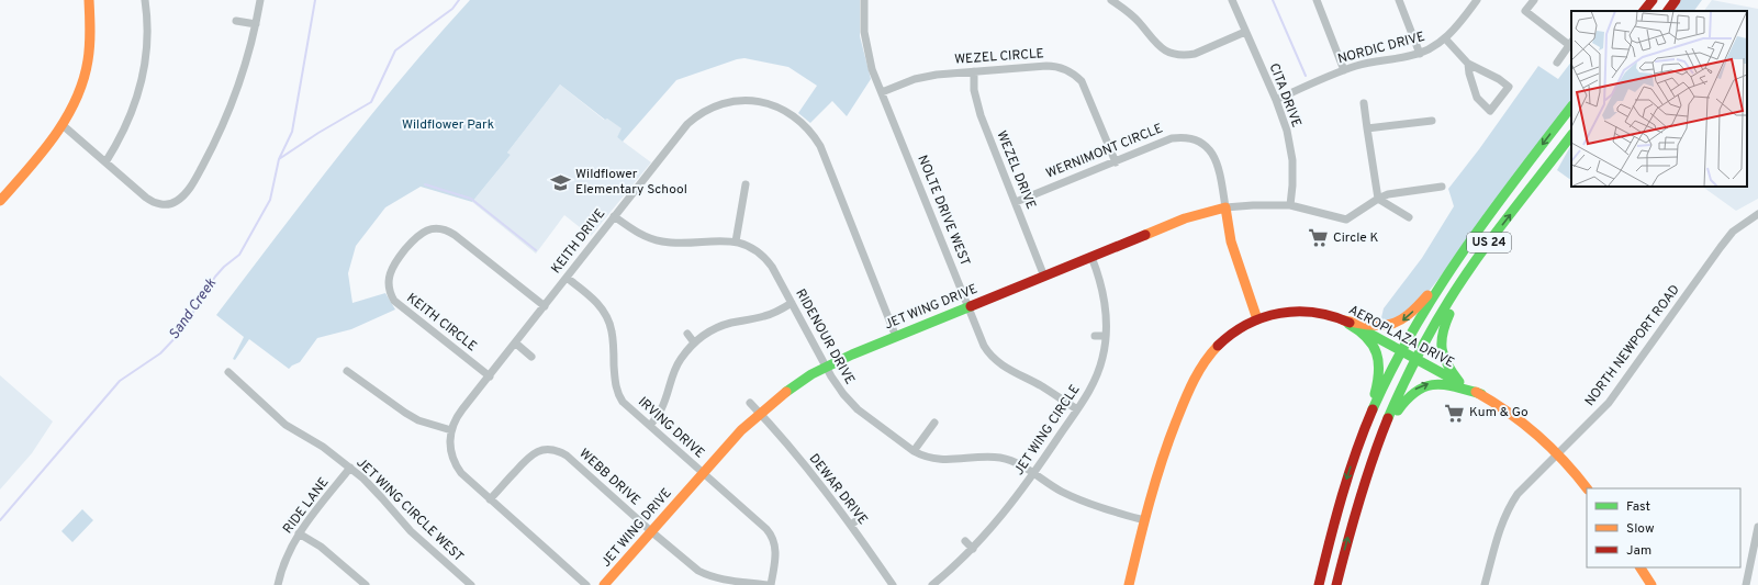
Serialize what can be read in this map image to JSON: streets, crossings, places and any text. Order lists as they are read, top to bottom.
{
  "streets": {
    "main road": [
      "WERNIMONT CIRCLE",
      "US 24",
      "JET WING DRIVE",
      "AEROPLAZA DRIVE"
    ],
    "street": [
      "NORDIC DRIVE",
      "WEZEL CIRCLE",
      "CITA DRIVE",
      "WEZEL DRIVE",
      "NOLTE DRIVE WEST",
      "KEITH DRIVE",
      "KEITH CIRCLE",
      "RIDENOUR DRIVE",
      "NORTH NEWPORT ROAD",
      "IRVING DRIVE",
      "JET WING CIRCLE",
      "WEBB DRIVE",
      "DEWAR DRIVE",
      "RIDE LANE",
      "JET WING CIRCLE WEST"
    ]
  },
  "crossings": [
    ["NORDIC DRIVE", "CITA DRIVE"],
    ["WEZEL CIRCLE", "WERNIMONT CIRCLE"],
    ["WEZEL CIRCLE", "WEZEL DRIVE"],
    ["WEZEL CIRCLE", "NOLTE DRIVE WEST"],
    ["CITA DRIVE", "JET WING DRIVE"],
    ["WERNIMONT CIRCLE", "WEZEL DRIVE"],
    ["WERNIMONT CIRCLE", "JET WING DRIVE"],
    ["WERNIMONT CIRCLE", "AEROPLAZA DRIVE"],
    ["WEZEL DRIVE", "JET WING DRIVE"],
    ["NOLTE DRIVE WEST", "JET WING DRIVE"],
    ["NOLTE DRIVE WEST", "JET WING CIRCLE"],
    ["KEITH DRIVE", "JET WING DRIVE"],
    ["KEITH DRIVE", "KEITH CIRCLE"],
    ["KEITH DRIVE", "RIDENOUR DRIVE"],
    ["KEITH DRIVE", "IRVING DRIVE"],
    ["KEITH DRIVE", "WEBB DRIVE"],
    ["US 24", "AEROPLAZA DRIVE"],
    ["JET WING DRIVE", "RIDENOUR DRIVE"],
    ["JET WING DRIVE", "IRVING DRIVE"],
    ["JET WING DRIVE", "JET WING CIRCLE"],
    ["JET WING DRIVE", "WEBB DRIVE"],
    ["JET WING DRIVE", "DEWAR DRIVE"],
    ["RIDENOUR DRIVE", "AEROPLAZA DRIVE"],
    ["RIDENOUR DRIVE", "JET WING CIRCLE"],
    ["AEROPLAZA DRIVE", "NORTH NEWPORT ROAD"],
    ["IRVING DRIVE", "WEBB DRIVE"],
    ["RIDE LANE", "JET WING CIRCLE WEST"]
  ],
  "water": ["Sand Creek"],
  "parks": ["Wildflower Park"],
  "places": {
    "school or university": ["Wildflower Elementary School"],
    "supermarket": ["Circle K", "Kum & Go"]
  },
  "legend": ["Fast", "Slow", "Jam"]
}
